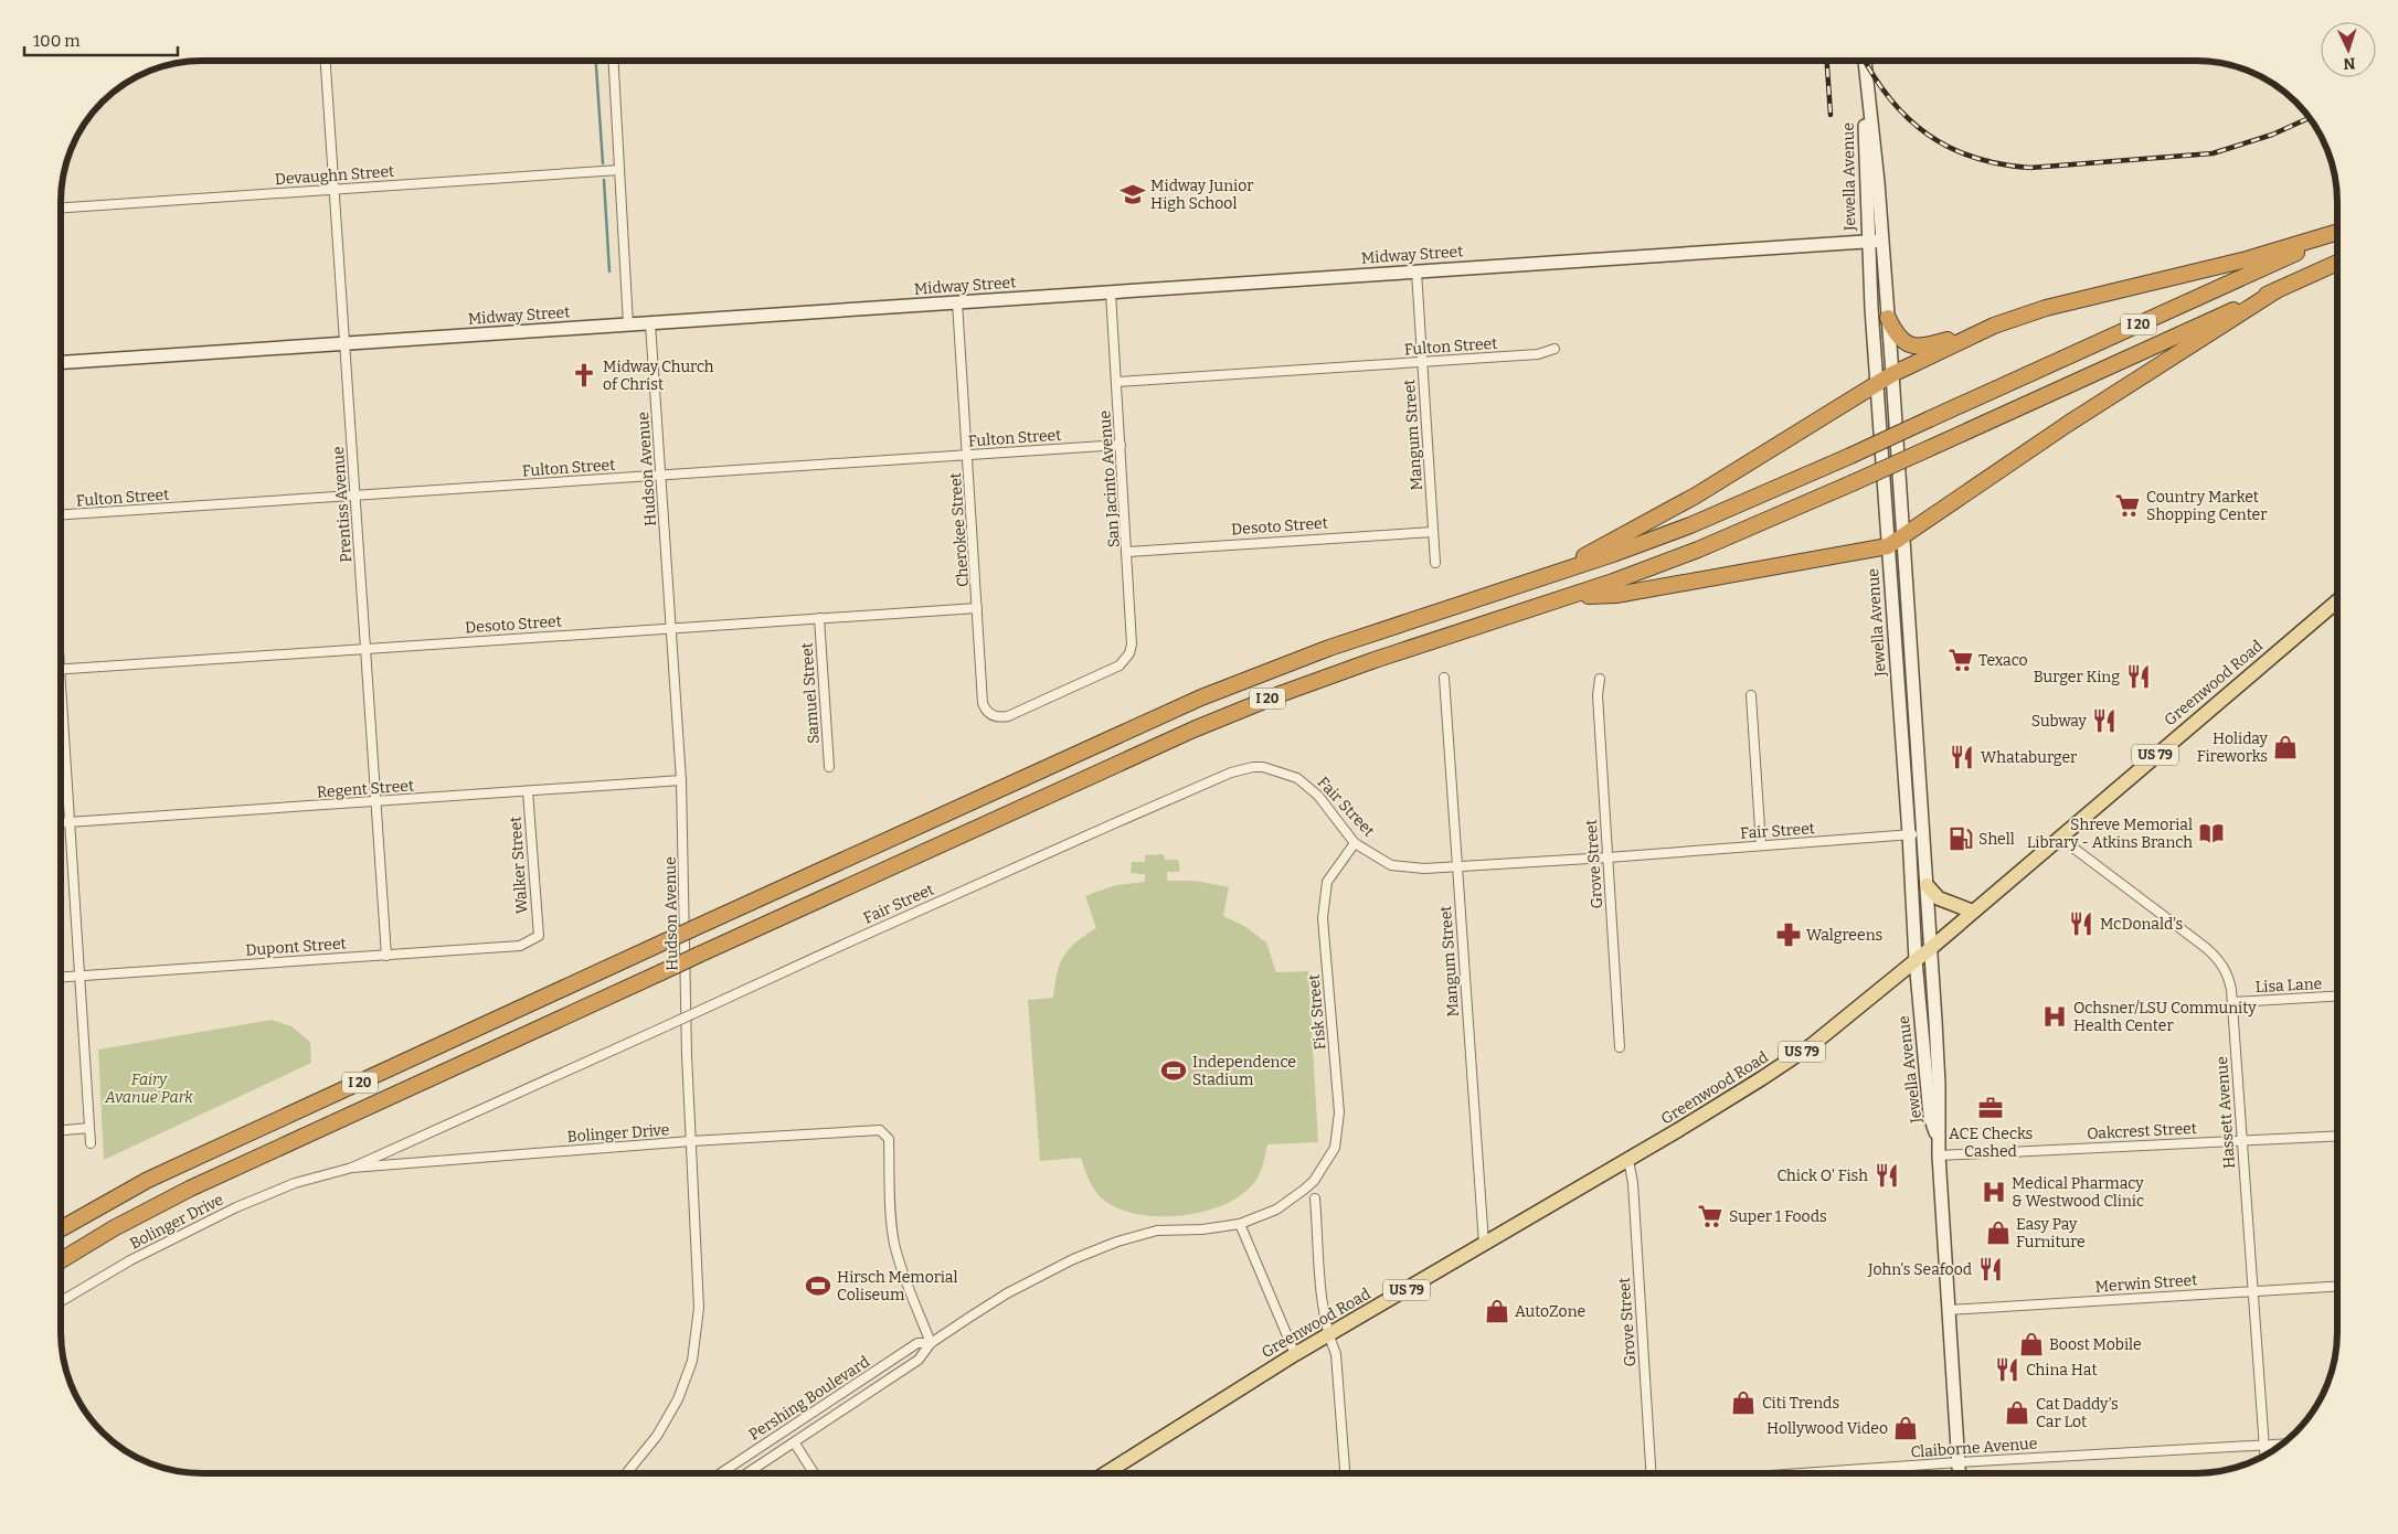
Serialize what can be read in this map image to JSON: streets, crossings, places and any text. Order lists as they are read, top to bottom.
{
  "streets": {
    "highway": ["I 20"],
    "main road": [
      "Jewella Avenue",
      "Midway Street",
      "Greenwood Road",
      "US 79"
    ],
    "street": [
      "Devaughn Street",
      "Fulton Street",
      "Mangum Street",
      "Hudson Avenue",
      "San Jacinto Avenue",
      "Prentiss Avenue",
      "Desoto Street",
      "Cherokee Street",
      "Samuel Street",
      "Regent Street",
      "Fair Street",
      "Grove Street",
      "Walker Street",
      "Dupont Street",
      "Lisa Lane",
      "Fisk Street",
      "Hassett Avenue",
      "Oakcrest Street",
      "Bolinger Drive",
      "Merwin Street",
      "Pershing Boulevard",
      "Claiborne Avenue"
    ]
  },
  "crossings": [
    ["Devaughn Street", "Prentiss Avenue"],
    ["Jewella Avenue", "Midway Street"],
    ["Jewella Avenue", "Greenwood Road"],
    ["Jewella Avenue", "Fair Street"],
    ["Jewella Avenue", "Oakcrest Street"],
    ["Jewella Avenue", "Merwin Street"],
    ["Jewella Avenue", "Claiborne Avenue"],
    ["Midway Street", "Mangum Street"],
    ["Midway Street", "Hudson Avenue"],
    ["Midway Street", "San Jacinto Avenue"],
    ["Midway Street", "Prentiss Avenue"],
    ["Midway Street", "Cherokee Street"],
    ["Fulton Street", "Mangum Street"],
    ["Fulton Street", "Hudson Avenue"],
    ["Fulton Street", "San Jacinto Avenue"],
    ["Fulton Street", "Prentiss Avenue"],
    ["Fulton Street", "Cherokee Street"],
    ["Mangum Street", "Desoto Street"],
    ["Mangum Street", "Greenwood Road"],
    ["Mangum Street", "Fair Street"],
    ["Hudson Avenue", "Desoto Street"],
    ["Hudson Avenue", "Regent Street"],
    ["Hudson Avenue", "Bolinger Drive"],
    ["San Jacinto Avenue", "Desoto Street"],
    ["San Jacinto Avenue", "Cherokee Street"],
    ["Prentiss Avenue", "Desoto Street"],
    ["Prentiss Avenue", "Regent Street"],
    ["Prentiss Avenue", "Dupont Street"],
    ["Desoto Street", "Cherokee Street"],
    ["Desoto Street", "Samuel Street"],
    ["Greenwood Road", "Grove Street"],
    ["Greenwood Road", "Hassett Avenue"],
    ["Regent Street", "Walker Street"],
    ["Fair Street", "Grove Street"],
    ["Fair Street", "Fisk Street"],
    ["Fair Street", "Bolinger Drive"],
    ["Walker Street", "Dupont Street"],
    ["Lisa Lane", "Hassett Avenue"],
    ["Fisk Street", "Pershing Boulevard"],
    ["Hassett Avenue", "Oakcrest Street"],
    ["Hassett Avenue", "Merwin Street"],
    ["Hassett Avenue", "Claiborne Avenue"],
    ["Bolinger Drive", "Pershing Boulevard"]
  ],
  "parks": ["Fairy Avanue Park"],
  "places": {
    "school or university": ["Midway Junior High School"],
    "church": ["Midway Church of Christ"],
    "supermarket": ["Country Market Shopping Center", "Texaco", "Super 1 Foods"],
    "restaurant": [
      "Burger King",
      "Subway",
      "Whataburger",
      "McDonald's",
      "Chick O' Fish",
      "John's Seafood",
      "China Hat"
    ],
    "shop": [
      "Holiday Fireworks",
      "Easy Pay Furniture",
      "AutoZone",
      "Boost Mobile",
      "Citi Trends",
      "Cat Daddy's Car Lot",
      "Hollywood Video"
    ],
    "library": ["Shreve Memorial Library - Atkins Branch"],
    "fuel station": ["Shell"],
    "pharmacy": ["Walgreens"],
    "hospital": ["Ochsner/LSU Community Health Center", "Medical Pharmacy & Westwood Clinic"],
    "sports": ["Independence Stadium", "Hirsch Memorial Coliseum"],
    "office": ["ACE Checks Cashed"]
  },
  "scale_bar": "100 m",
  "north": "bottom"
}
